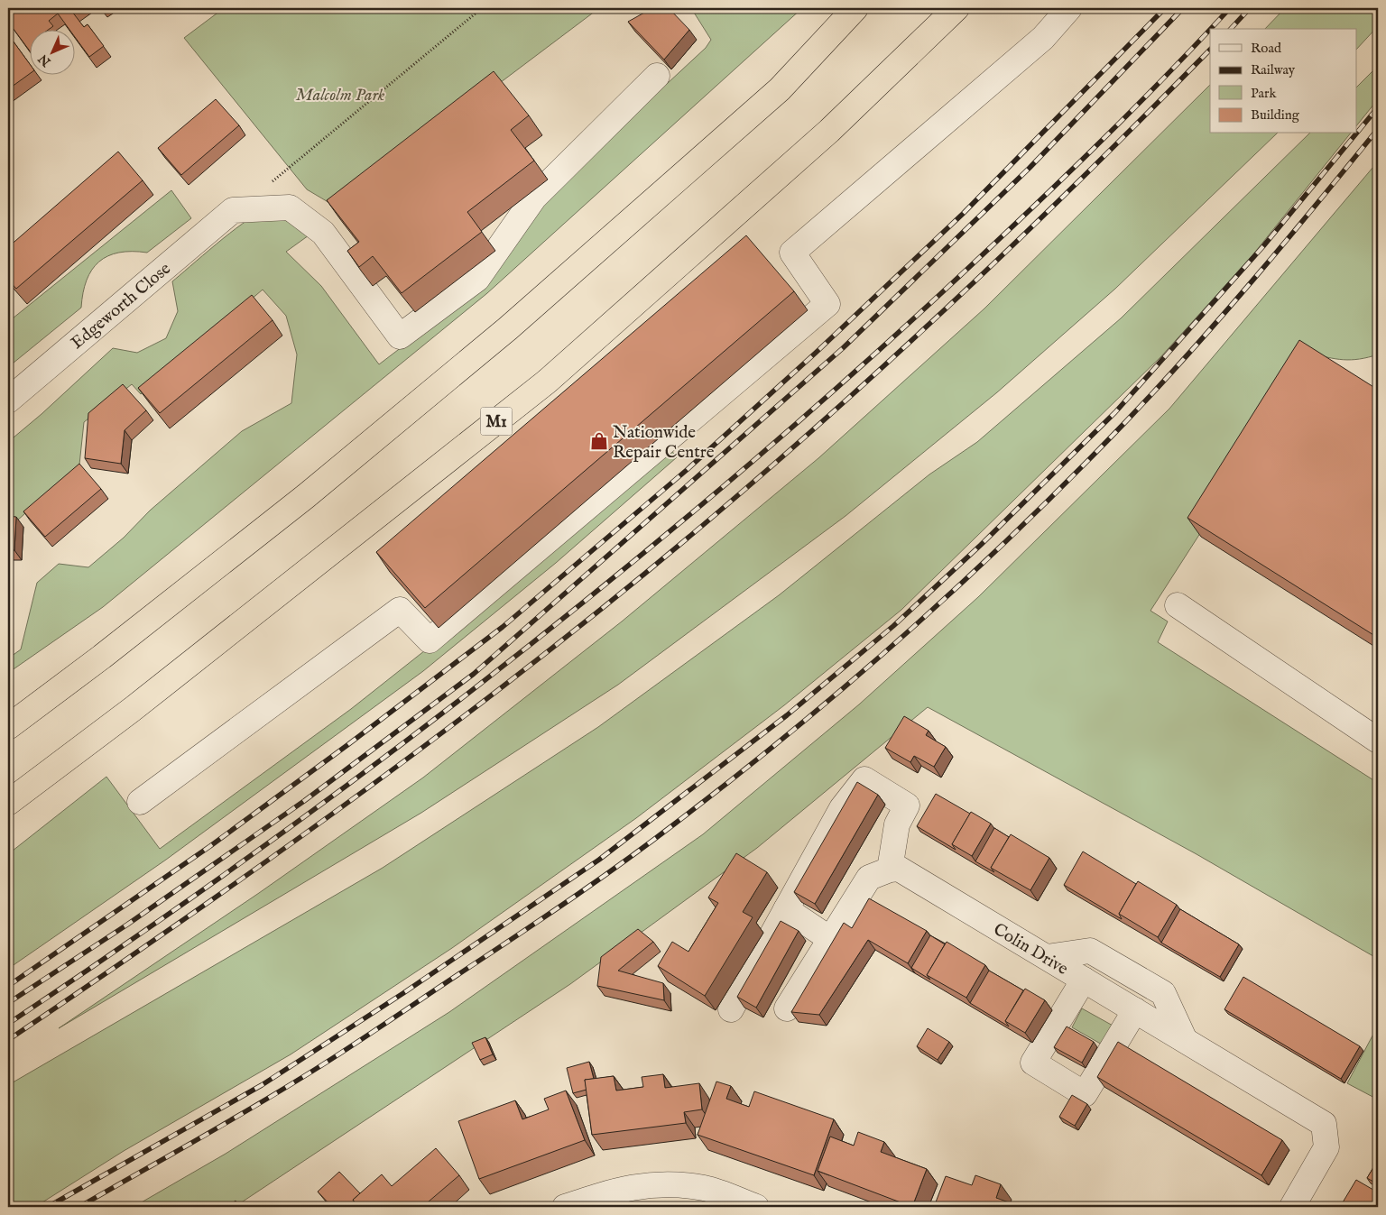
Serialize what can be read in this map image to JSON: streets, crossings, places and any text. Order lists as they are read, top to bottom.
{
  "streets": {
    "highway": ["M1"],
    "street": ["Edgeworth Close", "Colin Drive"]
  },
  "parks": ["Malcolm Park"],
  "places": {
    "shop": ["Nationwide Repair Centre"]
  },
  "legend": [
    "Road",
    "Railway",
    "Park",
    "Building"
  ],
  "north": "bottom left"
}
